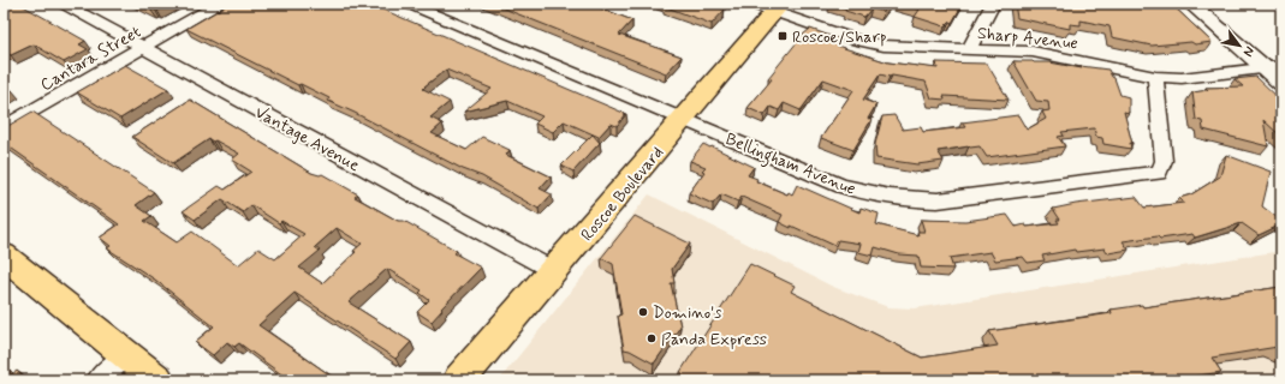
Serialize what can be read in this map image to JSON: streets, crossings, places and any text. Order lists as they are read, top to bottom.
{
  "streets": {
    "main road": ["Roscoe Boulevard"],
    "street": [
      "Sharp Avenue",
      "Cantara Street",
      "Vantage Avenue",
      "Bellingham Avenue"
    ]
  },
  "crossings": [
    ["Sharp Avenue", "Bellingham Avenue"],
    ["Sharp Avenue", "Roscoe Boulevard"],
    ["Cantara Street", "Vantage Avenue"],
    ["Vantage Avenue", "Roscoe Boulevard"],
    ["Bellingham Avenue", "Roscoe Boulevard"]
  ],
  "places": {
    "transit": ["Roscoe/Sharp"],
    "other": ["Domino's", "Panda Express"]
  },
  "north": "bottom right"
}
